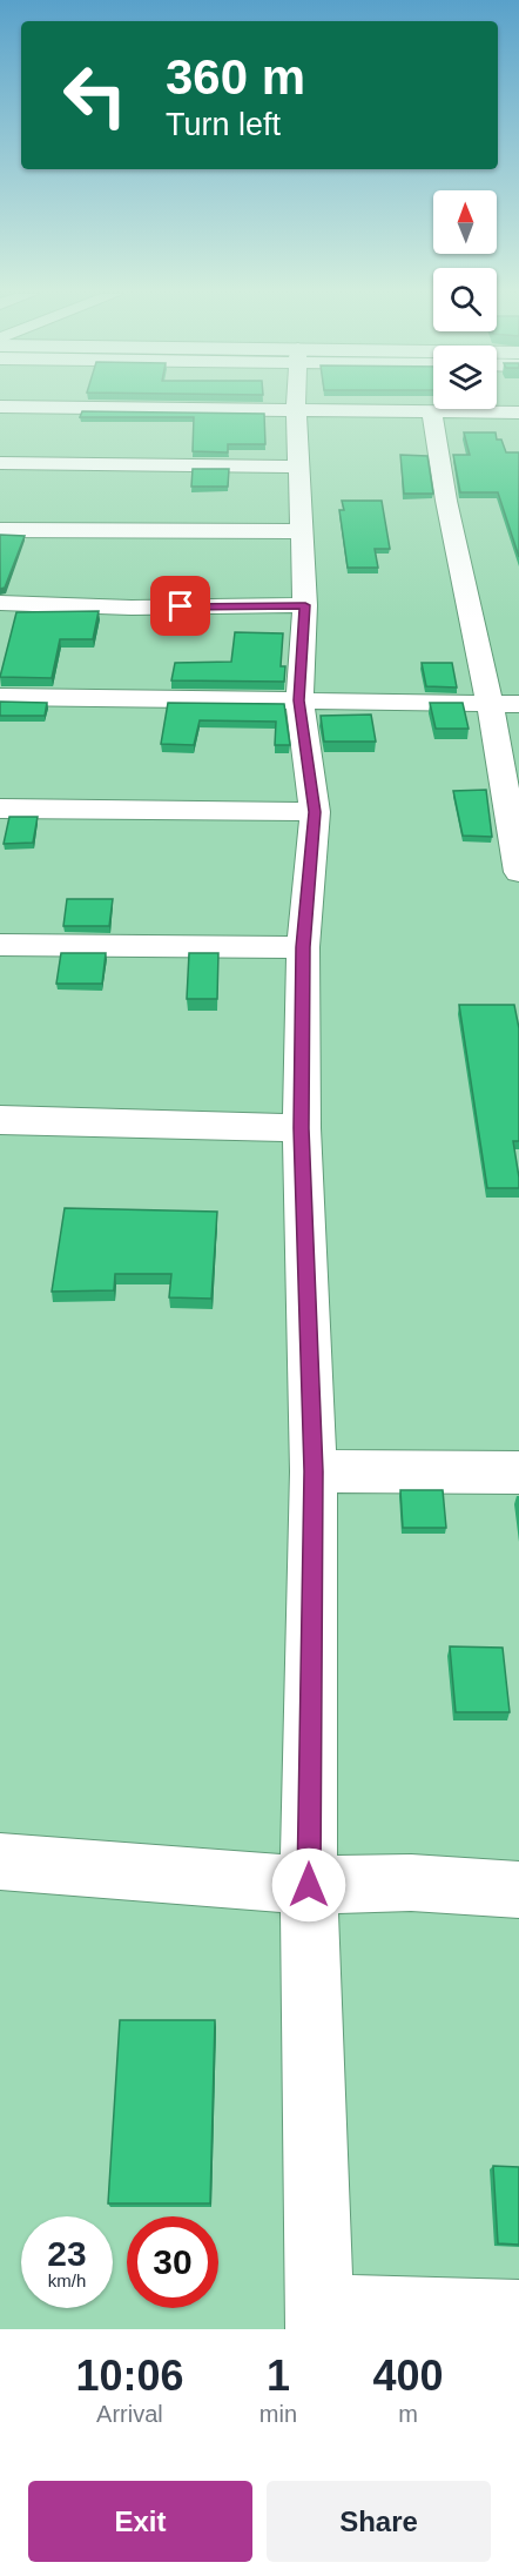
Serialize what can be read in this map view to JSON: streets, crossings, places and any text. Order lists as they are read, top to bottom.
{
  "north": "top",
  "page": {
    "turn": ["360 m", "Turn left"],
    "speed": "23 km/h",
    "limit": "30",
    "eta": [
      "10:06",
      "Arrival",
      "1",
      "min",
      "400",
      "m"
    ],
    "buttons": ["Exit", "Share"]
  }
}
